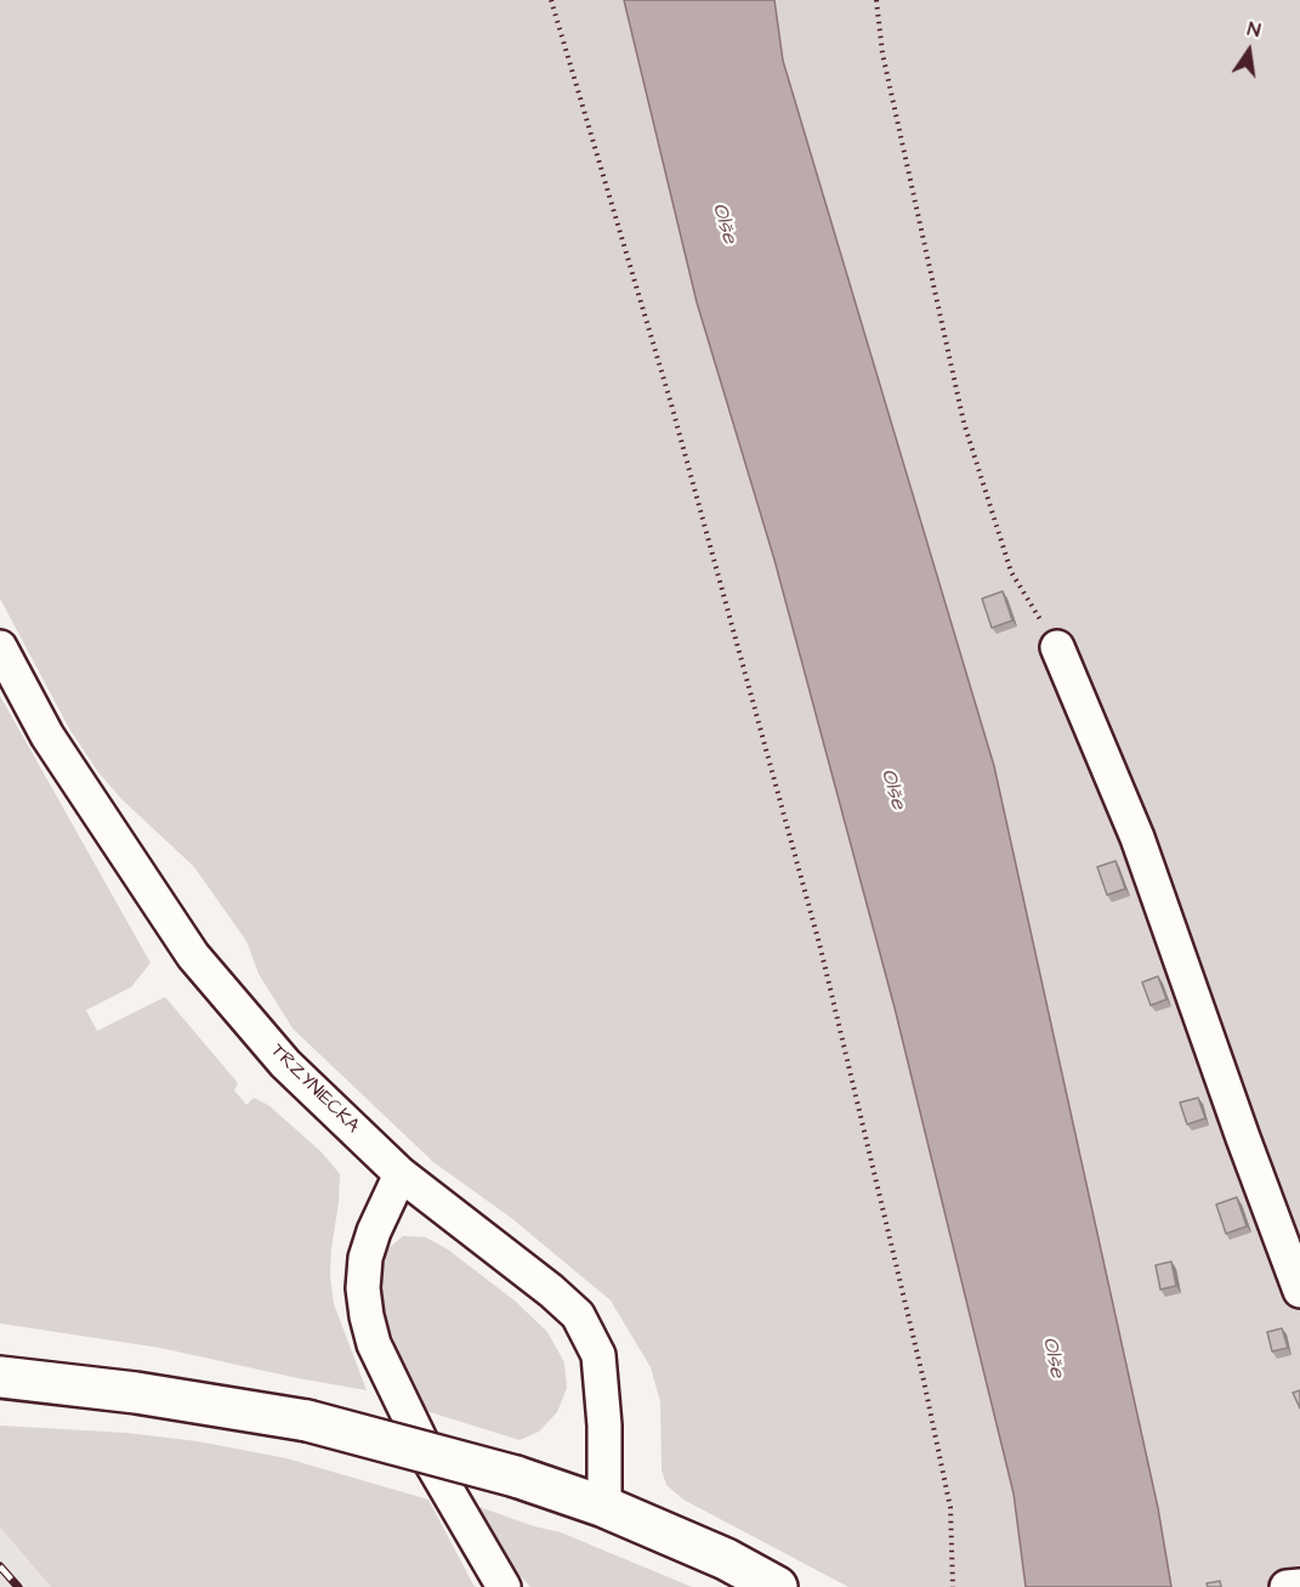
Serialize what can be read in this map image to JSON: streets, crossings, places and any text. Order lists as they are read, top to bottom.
{
  "streets": {
    "street": ["TRZYNIECKA"]
  },
  "water": ["Olše"],
  "north": "top"
}
